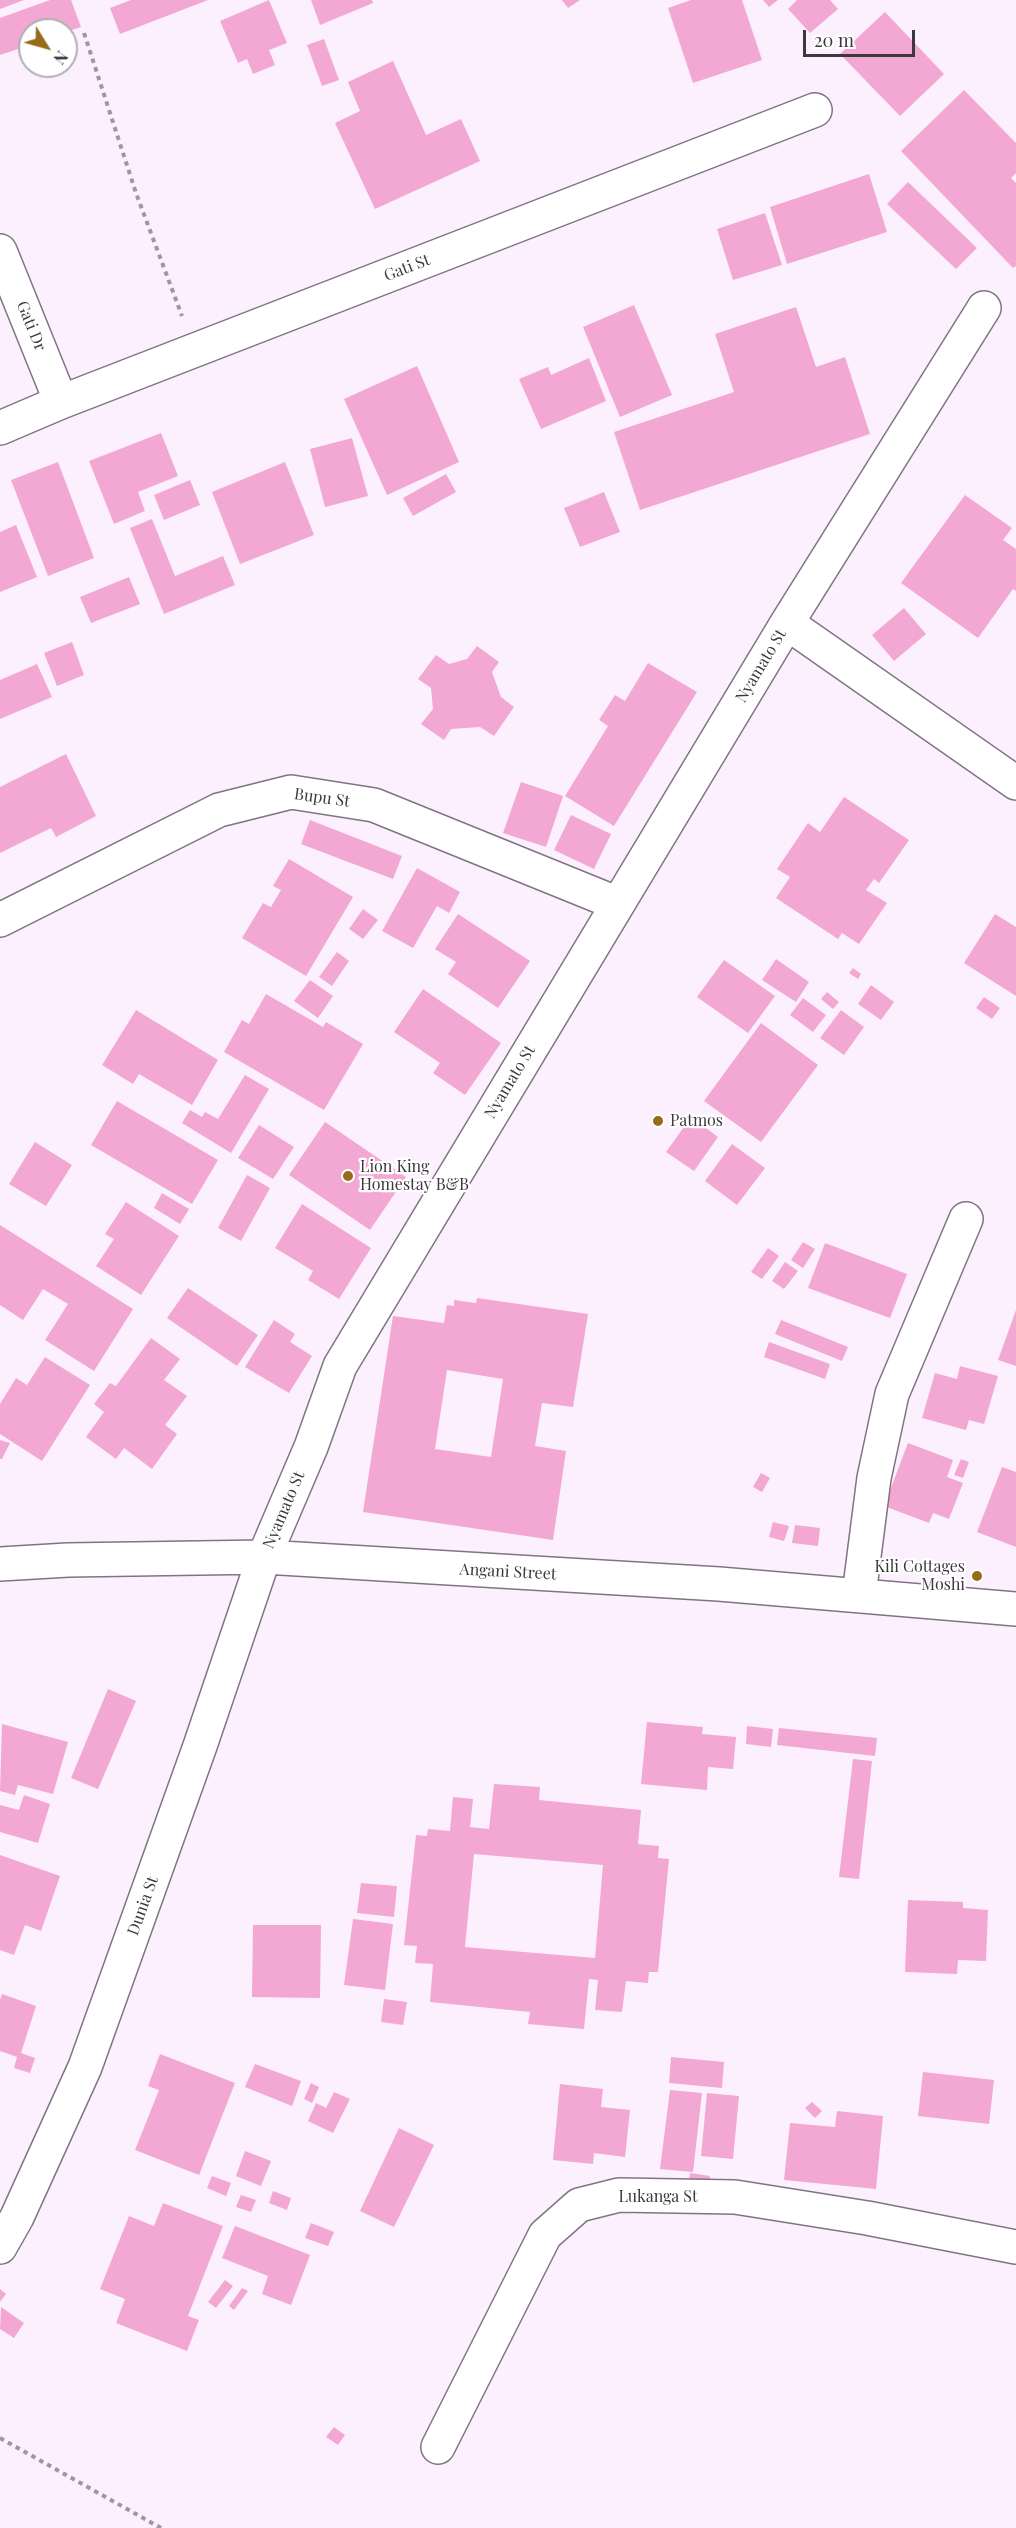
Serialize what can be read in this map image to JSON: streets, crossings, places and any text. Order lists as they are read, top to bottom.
{
  "streets": {
    "street": [
      "Gati St",
      "Gati Dr",
      "Nyamato St",
      "Bupu St",
      "Angani Street",
      "Dunia St",
      "Lukanga St"
    ]
  },
  "crossings": [
    ["Gati St", "Gati Dr"],
    ["Nyamato St", "Bupu St"],
    ["Nyamato St", "Angani Street"],
    ["Nyamato St", "Dunia St"],
    ["Angani Street", "Dunia St"]
  ],
  "places": ["Patmos", "Lion King Homestay B&B", "Kili Cottages Moshi"],
  "scale_bar": "20 m",
  "north": "bottom right"
}
